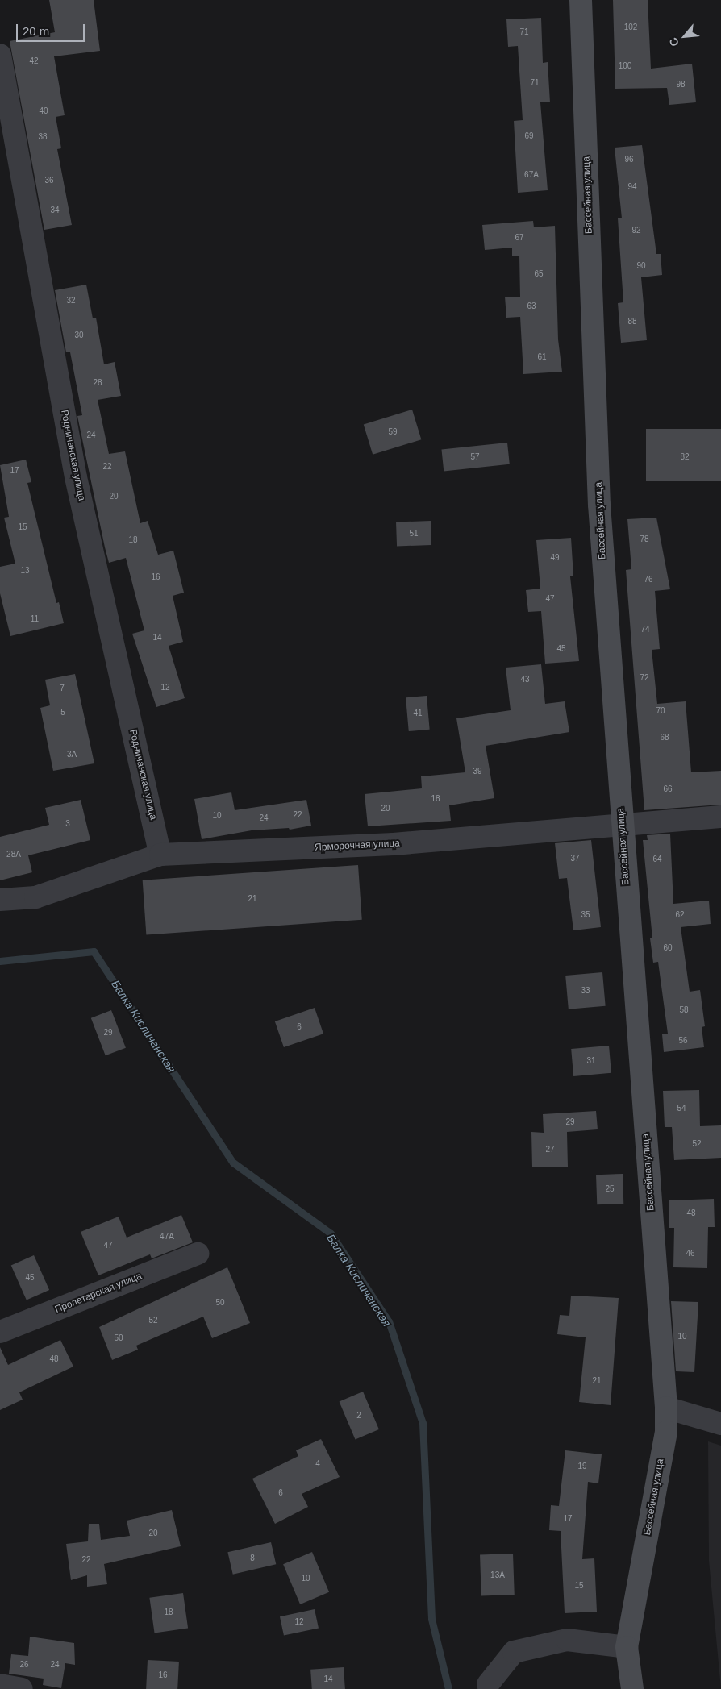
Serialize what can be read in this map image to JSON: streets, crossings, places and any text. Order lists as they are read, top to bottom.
{
  "streets": {
    "street": [
      "Бассейная улица",
      "Родничанская улица",
      "Ярморочная улица",
      "Пролетарская улица"
    ]
  },
  "crossings": [
    ["Бассейная улица", "Ярморочная улица"],
    ["Родничанская улица", "Ярморочная улица"]
  ],
  "water": ["Балка Кисличанская"],
  "house_numbers": [
    "102",
    "71",
    "42",
    "100",
    "71",
    "98",
    "40",
    "69",
    "38",
    "96",
    "67А",
    "36",
    "94",
    "34",
    "92",
    "67",
    "90",
    "65",
    "32",
    "63",
    "88",
    "30",
    "61",
    "28",
    "59",
    "24",
    "57",
    "82",
    "22",
    "17",
    "20",
    "15",
    "51",
    "78",
    "18",
    "49",
    "13",
    "16",
    "76",
    "47",
    "11",
    "74",
    "14",
    "45",
    "72",
    "43",
    "12",
    "7",
    "70",
    "5",
    "41",
    "68",
    "3А",
    "39",
    "66",
    "18",
    "20",
    "22",
    "10",
    "24",
    "3",
    "28А",
    "37",
    "64",
    "21",
    "35",
    "62",
    "60",
    "33",
    "58",
    "6",
    "29",
    "56",
    "31",
    "54",
    "29",
    "52",
    "27",
    "25",
    "48",
    "47А",
    "47",
    "46",
    "45",
    "50",
    "52",
    "10",
    "50",
    "48",
    "21",
    "2",
    "4",
    "19",
    "6",
    "17",
    "20",
    "8",
    "22",
    "13А",
    "10",
    "15",
    "18",
    "12",
    "26",
    "24",
    "16",
    "14"
  ],
  "scale_bar": "20 m",
  "north": "bottom left"
}
